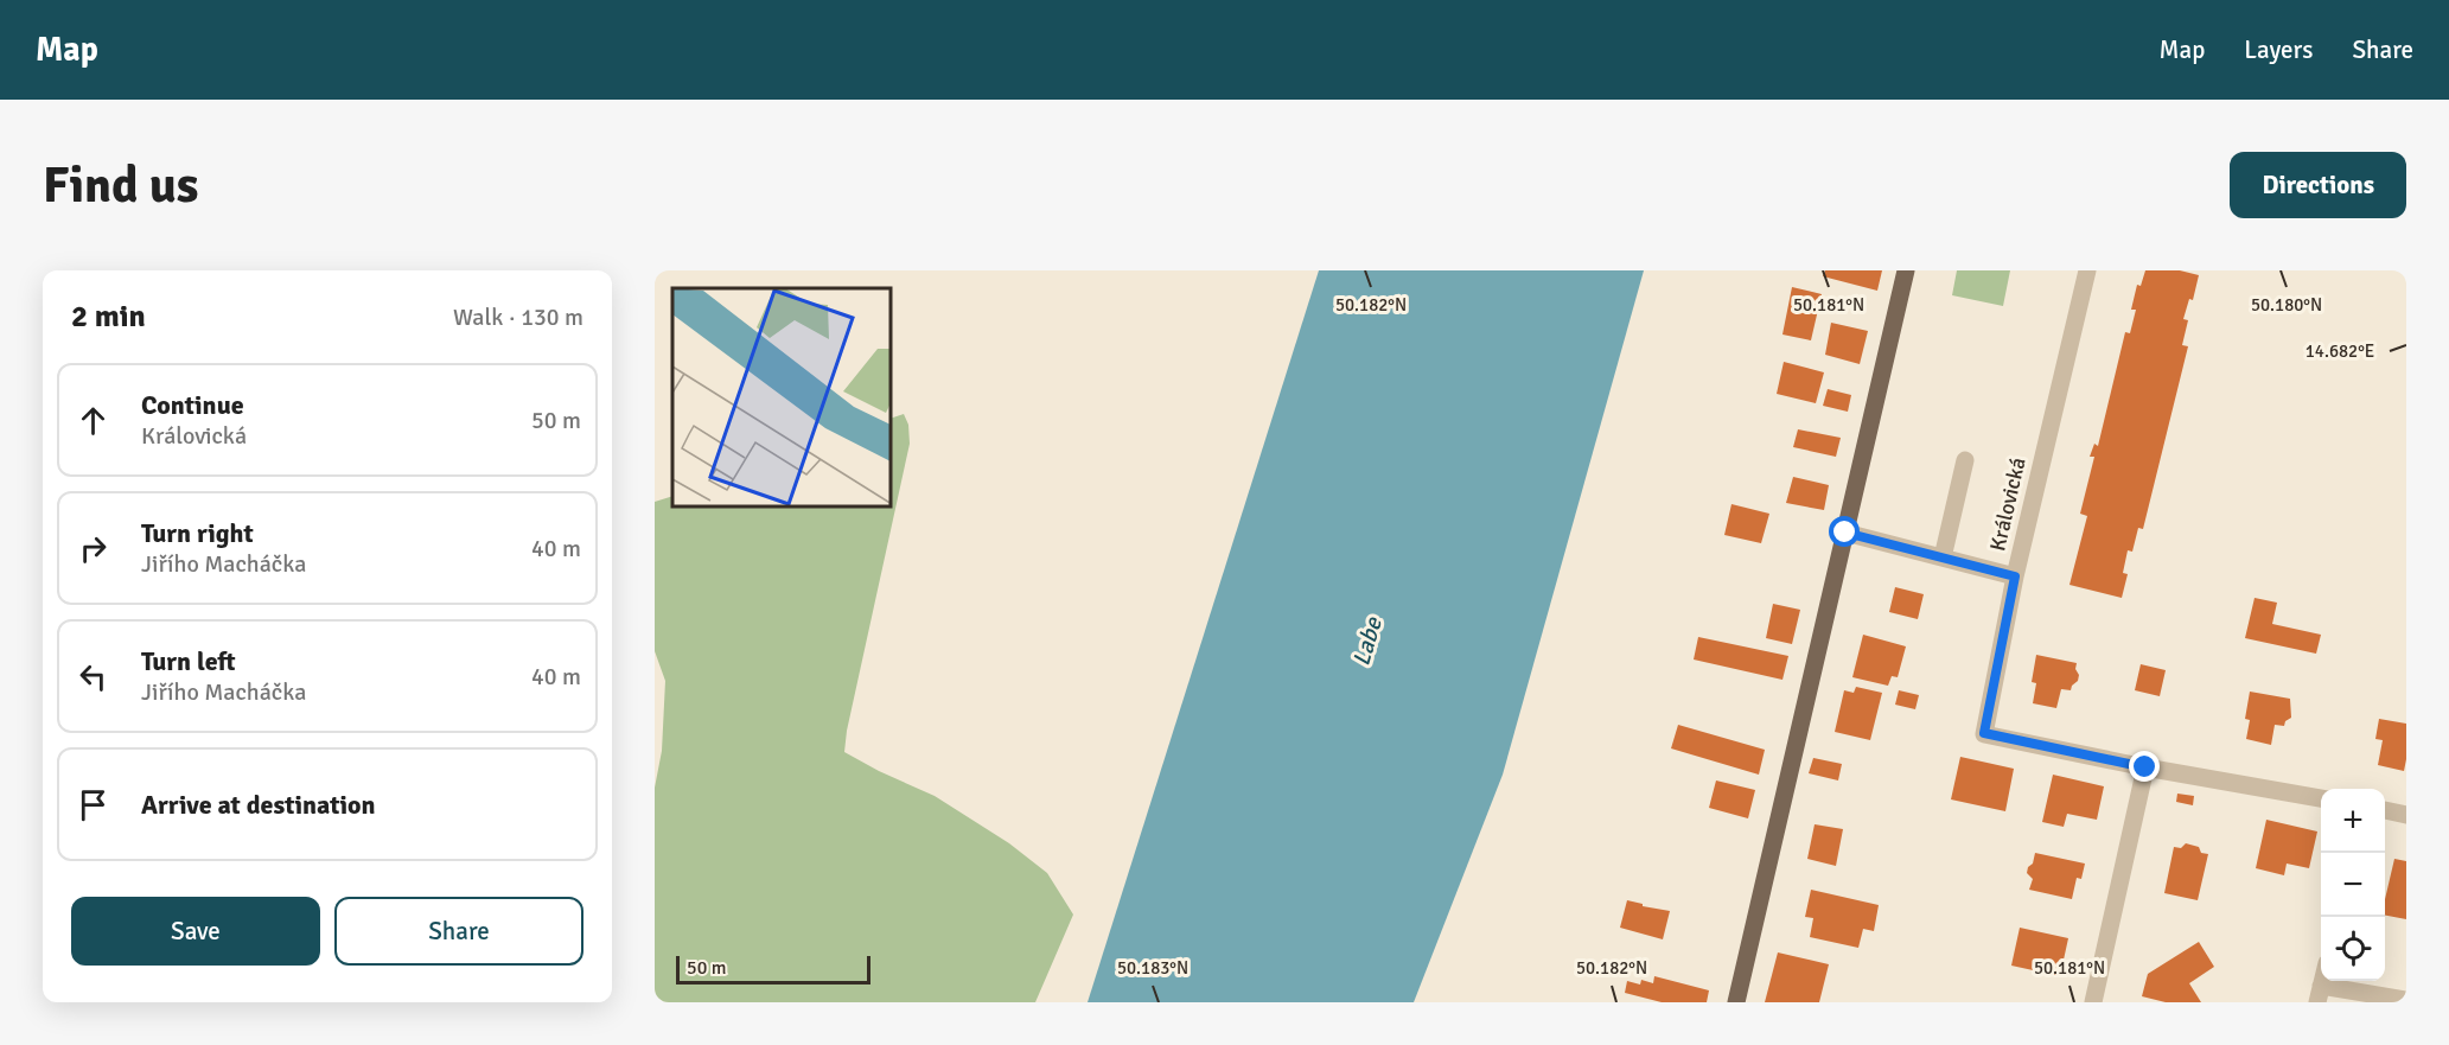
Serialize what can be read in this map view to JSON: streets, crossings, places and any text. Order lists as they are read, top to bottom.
{
  "streets": {
    "street": ["Královická"]
  },
  "water": ["Labe"],
  "scale_bar": "50 m",
  "page": {
    "header": "Map",
    "nav": ["Map", "Layers", "Share"],
    "buttons": [
      "Directions",
      ["Save", "Share"]
    ],
    "title": "Find us",
    "heading": ["2 min", "Walk · 130 m"],
    "list": [
      ["Continue", "Královická", "50 m"],
      ["Turn right", "Jiřího Macháčka", "40 m"],
      ["Turn left", "Jiřího Macháčka", "40 m"],
      "Arrive at destination"
    ],
    "map_buttons": ["+", "−"],
    "scale": "50 m"
  },
  "coordinates": [
    "50.182°N",
    "50.181°N",
    "50.180°N",
    "14.682°E",
    "50.183°N"
  ]
}
